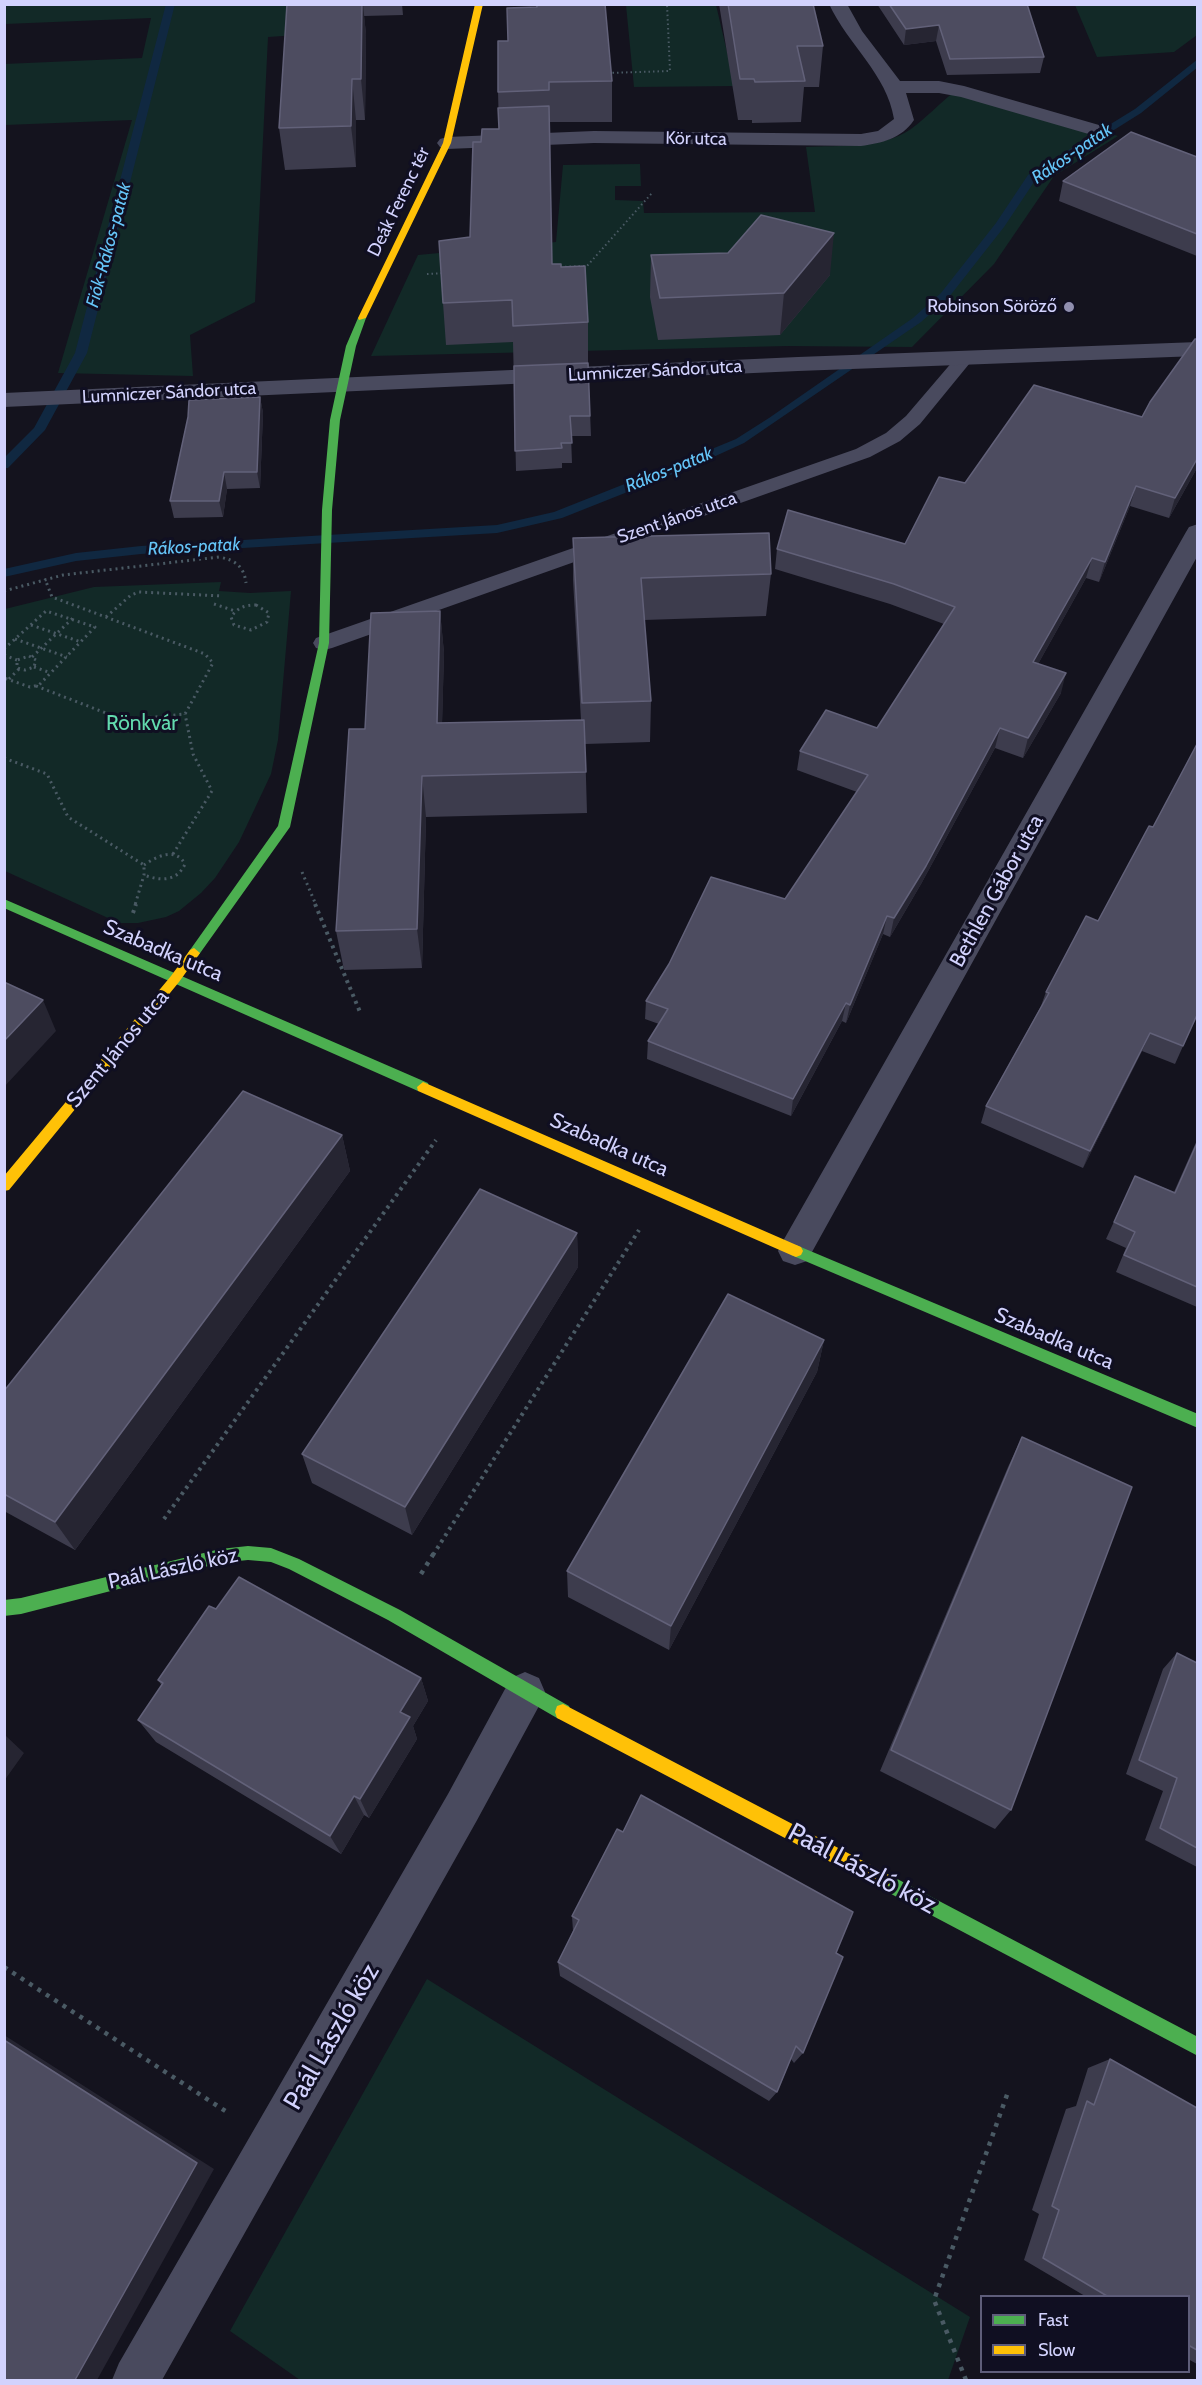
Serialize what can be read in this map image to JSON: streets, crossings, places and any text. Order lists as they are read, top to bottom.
{
  "streets": {
    "street": [
      "Kör utca",
      "Deák Ferenc tér",
      "Lumniczer Sándor utca",
      "Szent János utca",
      "Bethlen Gábor utca",
      "Szabadka utca",
      "Paál László köz"
    ]
  },
  "crossings": [
    ["Kör utca", "Deák Ferenc tér"],
    ["Deák Ferenc tér", "Lumniczer Sándor utca"],
    ["Deák Ferenc tér", "Szent János utca"],
    ["Lumniczer Sándor utca", "Szent János utca"],
    ["Szent János utca", "Szabadka utca"],
    ["Bethlen Gábor utca", "Szabadka utca"]
  ],
  "water": ["Rákos-patak", "Fiók-Rákos-patak"],
  "parks": ["Rönkvár"],
  "places": ["Robinson Söröző"],
  "legend": ["Fast", "Slow"]
}
